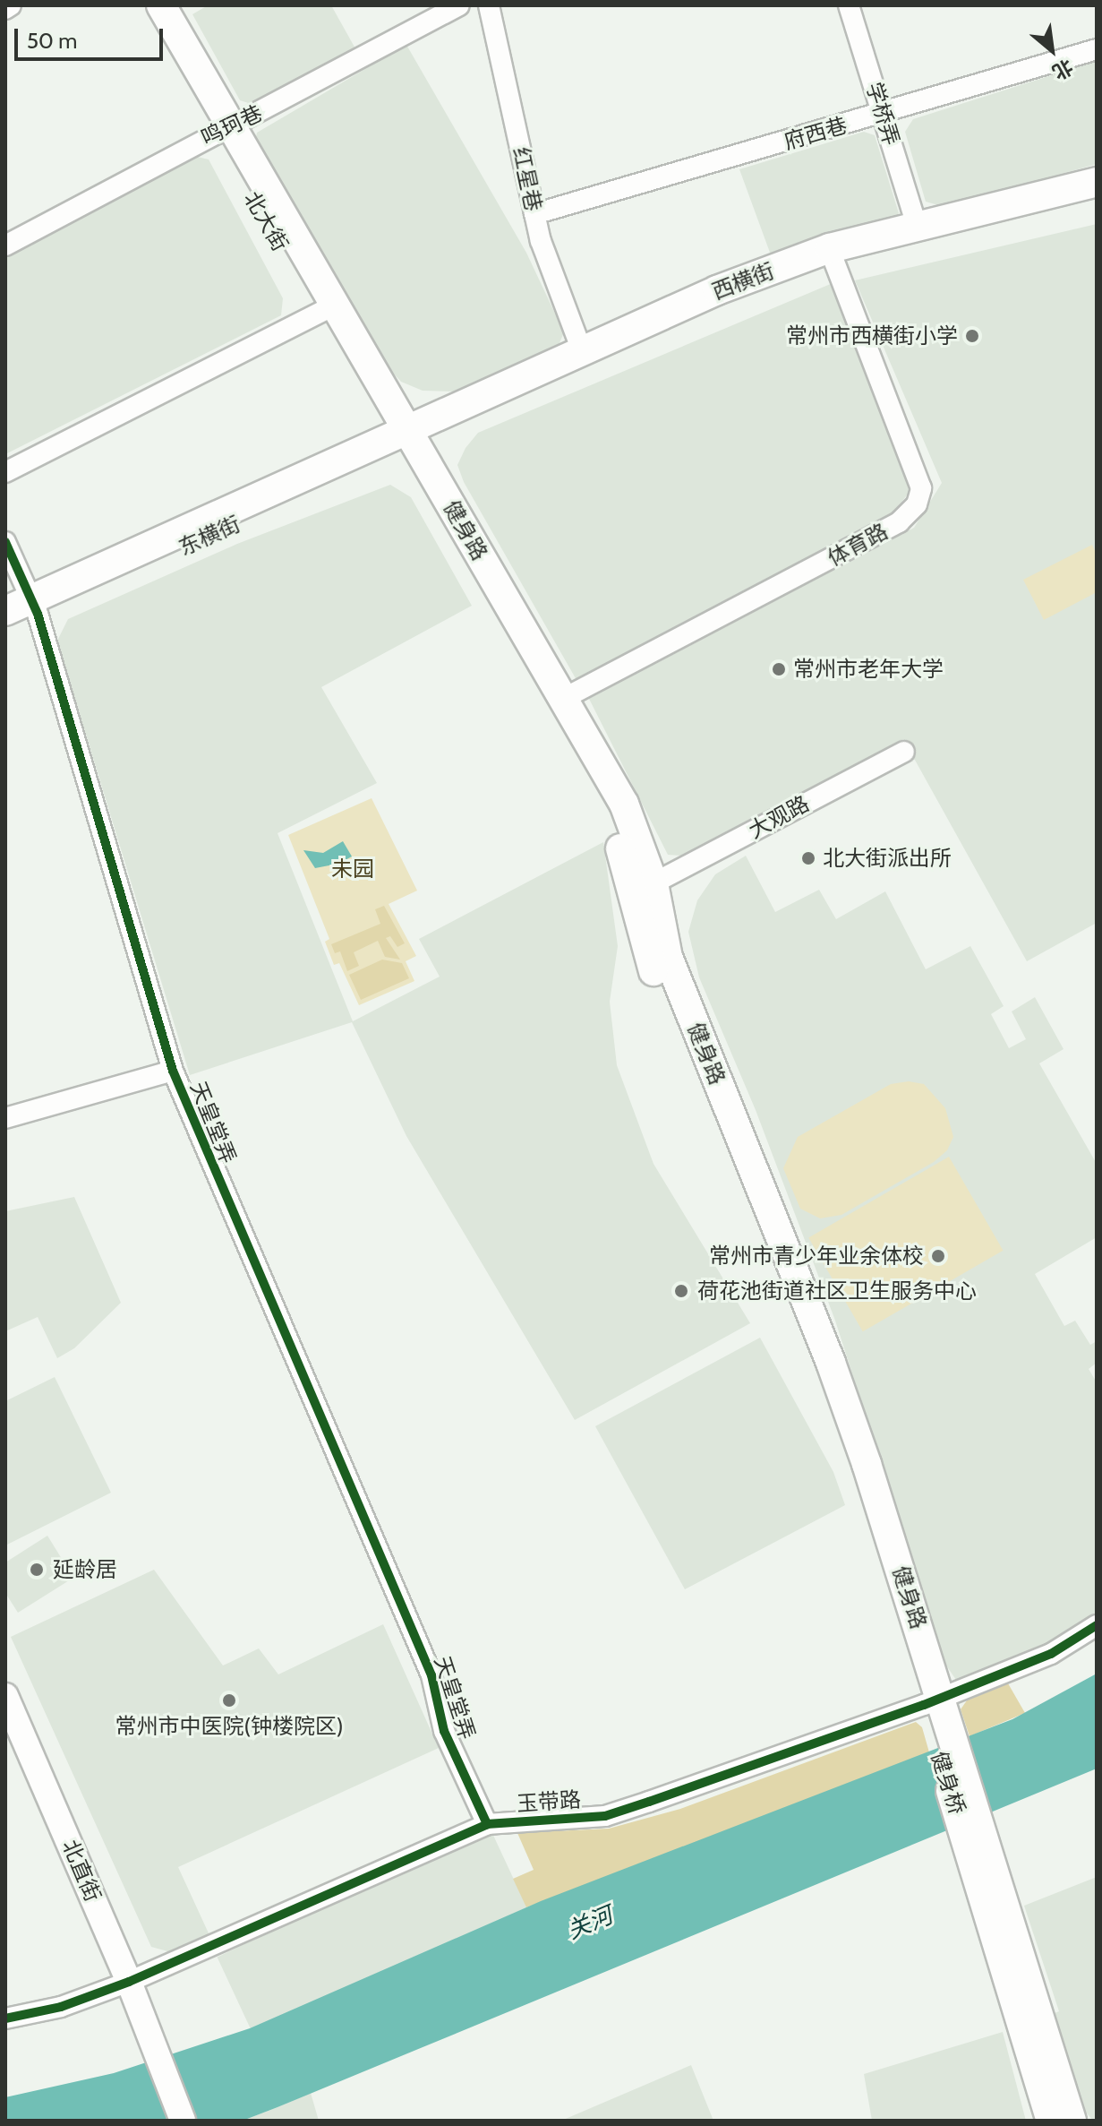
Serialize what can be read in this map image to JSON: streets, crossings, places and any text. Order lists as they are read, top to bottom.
{
  "streets": {
    "main road": [
      "北大街",
      "西横街",
      "健身路",
      "东横街",
      "健身桥"
    ],
    "street": [
      "学桥弄",
      "鸣珂巷",
      "府西巷",
      "红星巷",
      "体育路",
      "大观路",
      "天皇堂弄",
      "玉带路",
      "北直街"
    ]
  },
  "crossings": [
    ["学桥弄", "府西巷"],
    ["学桥弄", "西横街"],
    ["鸣珂巷", "北大街"],
    ["府西巷", "红星巷"],
    ["红星巷", "西横街"],
    ["北大街", "西横街"],
    ["北大街", "健身路"],
    ["北大街", "东横街"],
    ["西横街", "健身路"],
    ["西横街", "东横街"],
    ["西横街", "体育路"],
    ["健身路", "东横街"],
    ["健身路", "体育路"],
    ["健身路", "大观路"],
    ["健身路", "健身桥"],
    ["健身路", "玉带路"],
    ["东横街", "天皇堂弄"],
    ["天皇堂弄", "玉带路"],
    ["健身桥", "玉带路"],
    ["玉带路", "北直街"]
  ],
  "water": ["关河"],
  "parks": ["未园"],
  "places": [
    "常州市西横街小学",
    "常州市老年大学",
    "北大街派出所",
    "常州市青少年业余体校",
    "荷花池街道社区卫生服务中心",
    "延龄居",
    "常州市中医院(钟楼院区)"
  ],
  "scale_bar": "50 m",
  "north": "bottom right"
}
